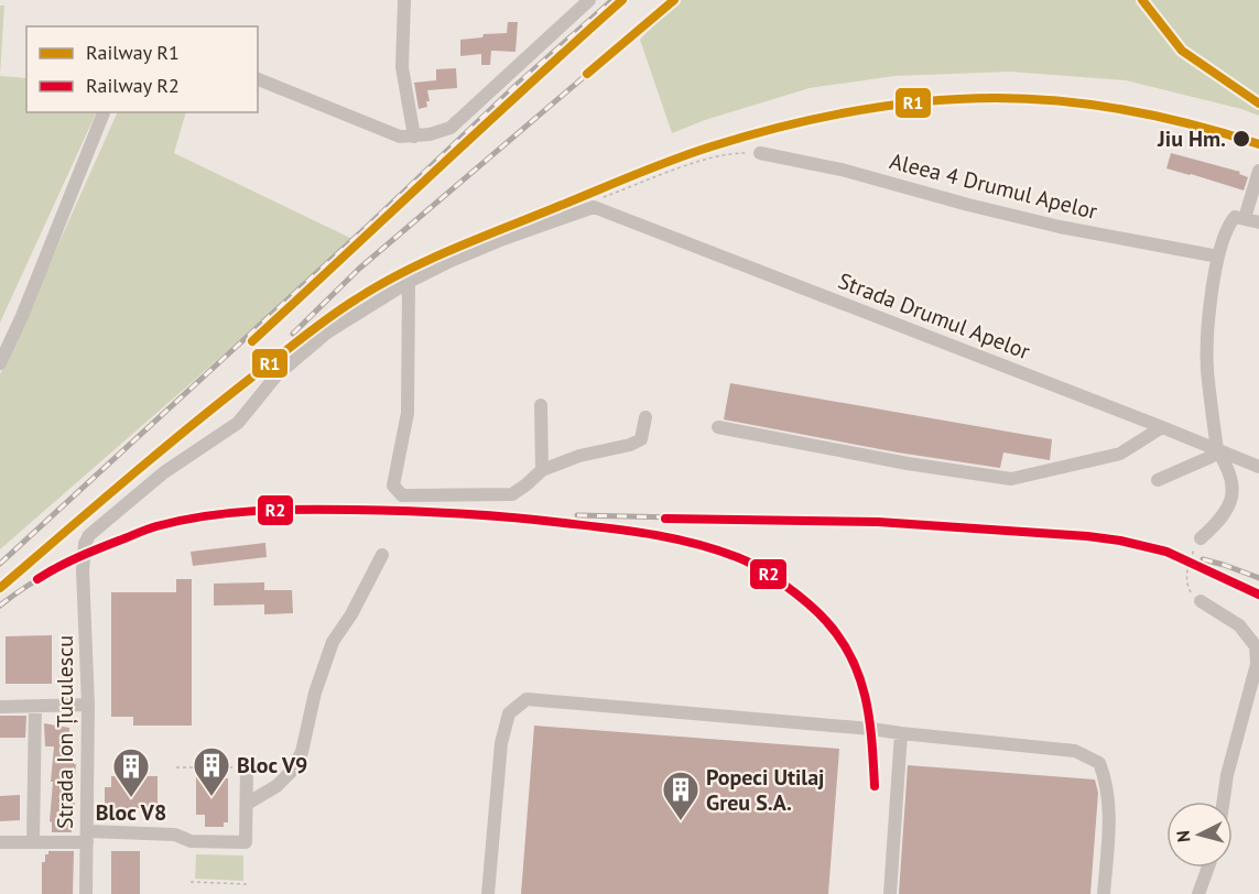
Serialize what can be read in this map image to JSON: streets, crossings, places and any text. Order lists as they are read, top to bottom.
{
  "streets": {
    "street": ["Aleea 4 Drumul Apelor", "Strada Drumul Apelor", "Strada Ion Țuculescu"]
  },
  "crossings": [
    ["Strada Drumul Apelor", "Strada Ion Țuculescu"]
  ],
  "places": {
    "other": ["Jiu Hm."],
    "building": ["Bloc V9", "Bloc V8", "Popeci Utilaj Greu S.A."]
  },
  "lines": ["rail line R1", "rail line R2"],
  "legend": ["Railway R1", "Railway R2"],
  "north": "left"
}
